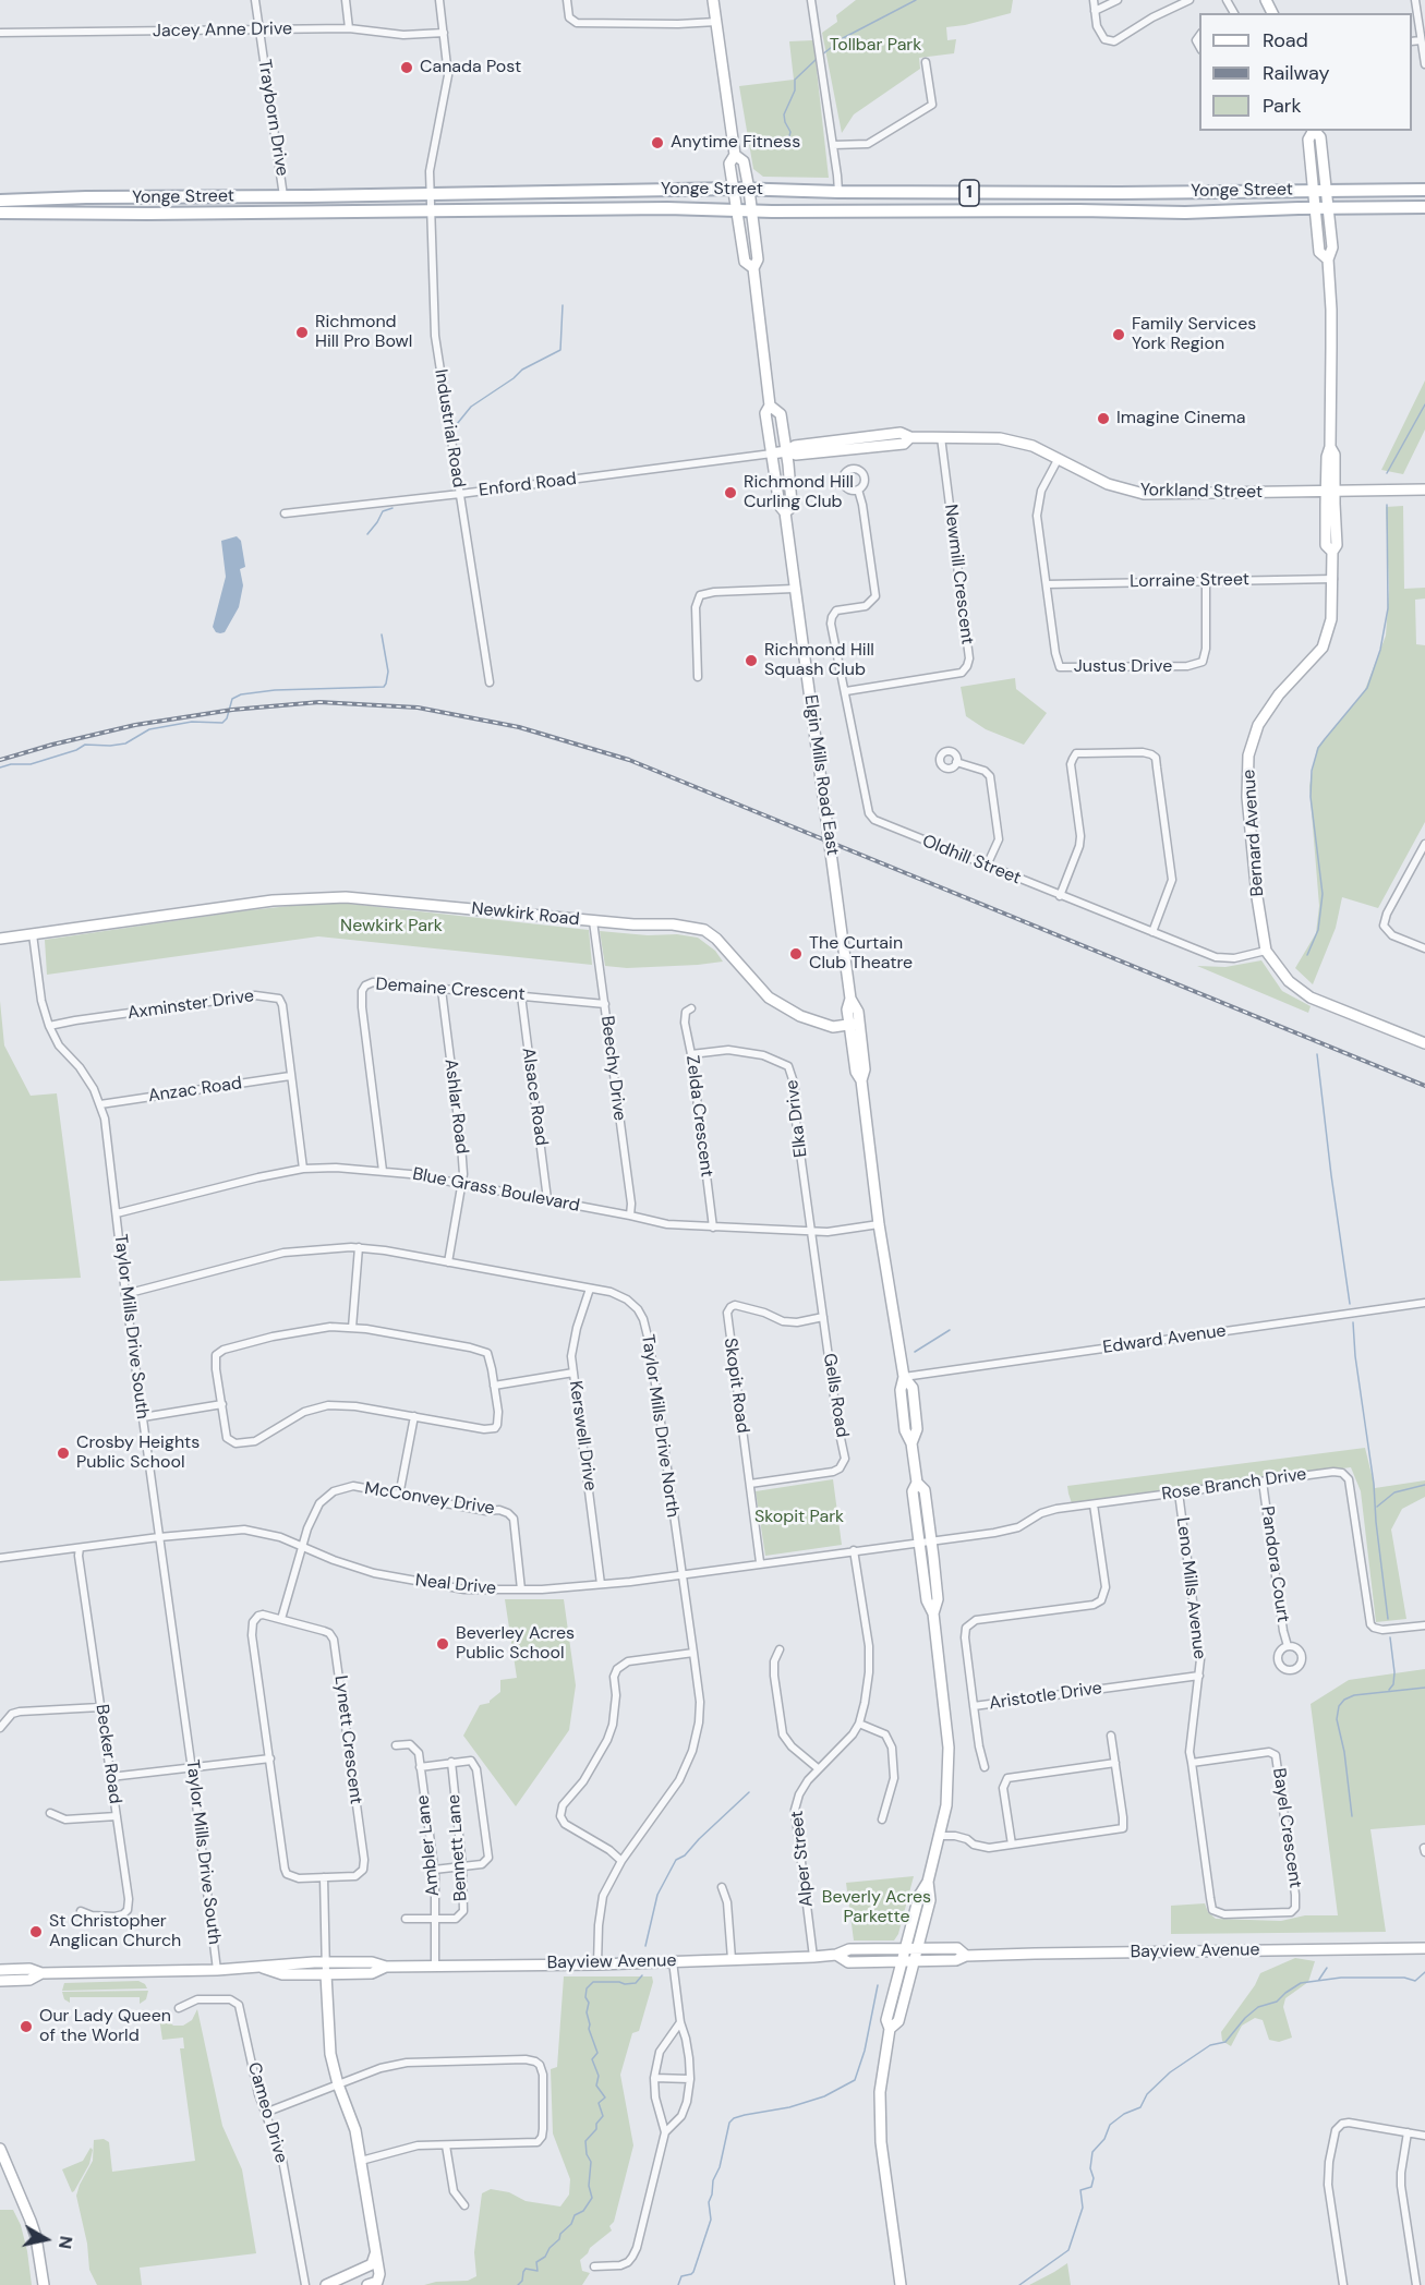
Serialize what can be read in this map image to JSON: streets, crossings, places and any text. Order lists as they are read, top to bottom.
{
  "streets": {
    "main road": [
      "Yonge Street",
      "1",
      "Yorkland Street",
      "Elgin Mills Road East",
      "Bernard Avenue",
      "Newkirk Road",
      "Bayview Avenue"
    ],
    "street": [
      "Jacey Anne Drive",
      "Trayborn Drive",
      "Industrial Road",
      "Enford Road",
      "Newmill Crescent",
      "Lorraine Street",
      "Justus Drive",
      "Oldhill Street",
      "Demaine Crescent",
      "Axminster Drive",
      "Beechy Drive",
      "Anzac Road",
      "Alsace Road",
      "Ashlar Road",
      "Zelda Crescent",
      "Elka Drive",
      "Blue Grass Boulevard",
      "Taylor Mills Drive South",
      "Edward Avenue",
      "Skopit Road",
      "Gells Road",
      "Taylor Mills Drive North",
      "Kerswell Drive",
      "Rose Branch Drive",
      "McConvey Drive",
      "Pandora Court",
      "Neal Drive",
      "Leno Mills Avenue",
      "Aristotle Drive",
      "Lynett Crescent",
      "Becker Road",
      "Bayel Crescent",
      "Ambler Lane",
      "Bennett Lane",
      "Alper Street",
      "Cameo Drive"
    ]
  },
  "crossings": [
    ["Jacey Anne Drive", "Trayborn Drive"],
    ["Jacey Anne Drive", "Industrial Road"],
    ["Trayborn Drive", "Yonge Street"],
    ["Yonge Street", "Industrial Road"],
    ["Yonge Street", "Elgin Mills Road East"],
    ["Yonge Street", "Bernard Avenue"],
    ["Industrial Road", "Enford Road"],
    ["Enford Road", "Yorkland Street"],
    ["Enford Road", "Elgin Mills Road East"],
    ["Yorkland Street", "Newmill Crescent"],
    ["Yorkland Street", "Justus Drive"],
    ["Yorkland Street", "Elgin Mills Road East"],
    ["Yorkland Street", "Bernard Avenue"],
    ["Newmill Crescent", "Oldhill Street"],
    ["Lorraine Street", "Justus Drive"],
    ["Lorraine Street", "Bernard Avenue"],
    ["Elgin Mills Road East", "Newkirk Road"],
    ["Elgin Mills Road East", "Blue Grass Boulevard"],
    ["Elgin Mills Road East", "Edward Avenue"],
    ["Elgin Mills Road East", "Rose Branch Drive"],
    ["Elgin Mills Road East", "Neal Drive"],
    ["Elgin Mills Road East", "Bayview Avenue"],
    ["Bernard Avenue", "Oldhill Street"],
    ["Newkirk Road", "Beechy Drive"],
    ["Newkirk Road", "Taylor Mills Drive South"],
    ["Demaine Crescent", "Beechy Drive"],
    ["Demaine Crescent", "Alsace Road"],
    ["Demaine Crescent", "Ashlar Road"],
    ["Demaine Crescent", "Blue Grass Boulevard"],
    ["Axminster Drive", "Anzac Road"],
    ["Axminster Drive", "Blue Grass Boulevard"],
    ["Axminster Drive", "Taylor Mills Drive South"],
    ["Beechy Drive", "Blue Grass Boulevard"],
    ["Anzac Road", "Taylor Mills Drive South"],
    ["Alsace Road", "Blue Grass Boulevard"],
    ["Ashlar Road", "Blue Grass Boulevard"],
    ["Ashlar Road", "Taylor Mills Drive North"],
    ["Zelda Crescent", "Elka Drive"],
    ["Zelda Crescent", "Blue Grass Boulevard"],
    ["Elka Drive", "Blue Grass Boulevard"],
    ["Elka Drive", "Gells Road"],
    ["Blue Grass Boulevard", "Taylor Mills Drive South"],
    ["Blue Grass Boulevard", "Gells Road"],
    ["Taylor Mills Drive South", "Taylor Mills Drive North"],
    ["Taylor Mills Drive South", "Neal Drive"],
    ["Taylor Mills Drive South", "Bayview Avenue"],
    ["Skopit Road", "Gells Road"],
    ["Skopit Road", "Neal Drive"],
    ["Taylor Mills Drive North", "Kerswell Drive"],
    ["Taylor Mills Drive North", "Neal Drive"],
    ["Taylor Mills Drive North", "Bayview Avenue"],
    ["Kerswell Drive", "Neal Drive"],
    ["Rose Branch Drive", "Pandora Court"],
    ["Rose Branch Drive", "Neal Drive"],
    ["Rose Branch Drive", "Leno Mills Avenue"],
    ["Rose Branch Drive", "Aristotle Drive"],
    ["McConvey Drive", "Neal Drive"],
    ["McConvey Drive", "Lynett Crescent"],
    ["Neal Drive", "Becker Road"],
    ["Neal Drive", "Alper Street"],
    ["Leno Mills Avenue", "Aristotle Drive"],
    ["Leno Mills Avenue", "Bayel Crescent"],
    ["Ambler Lane", "Bennett Lane"],
    ["Ambler Lane", "Bayview Avenue"],
    ["Alper Street", "Bayview Avenue"]
  ],
  "parks": [
    "Tollbar Park",
    "Newkirk Park",
    "Skopit Park",
    "Beverly Acres Parkette"
  ],
  "places": [
    "Canada Post",
    "Anytime Fitness",
    "Richmond Hill Pro Bowl",
    "Family Services York Region",
    "Imagine Cinema",
    "Richmond Hill Curling Club",
    "Richmond Hill Squash Club",
    "The Curtain Club Theatre",
    "Crosby Heights Public School",
    "Beverley Acres Public School",
    "St Christopher Anglican Church",
    "Our Lady Queen of the World"
  ],
  "legend": ["Road", "Railway", "Park"],
  "north": "right"
}
